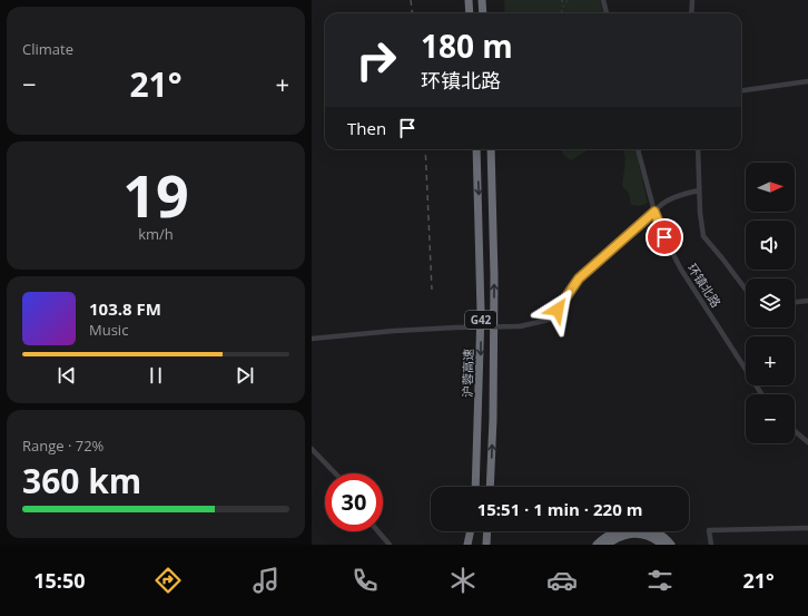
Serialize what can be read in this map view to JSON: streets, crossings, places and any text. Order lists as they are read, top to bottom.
{
  "streets": {
    "highway": ["G42", "沪蓉高速"],
    "street": ["环镇北路"]
  },
  "north": "right",
  "page": {
    "tile": [
      "Climate",
      ["19", "km/h"],
      ["Range · 72%", "360 km"]
    ],
    "turn": ["180 m", "环镇北路"],
    "heat": ["−", "21°", "+"],
    "then": "Then",
    "map_buttons": ["+", "−"],
    "song": ["103.8 FM", "Music"],
    "limit": "30",
    "trip": "15:51 · 1 min · 220 m",
    "tabs": ["15:50", "21°"]
  }
}
